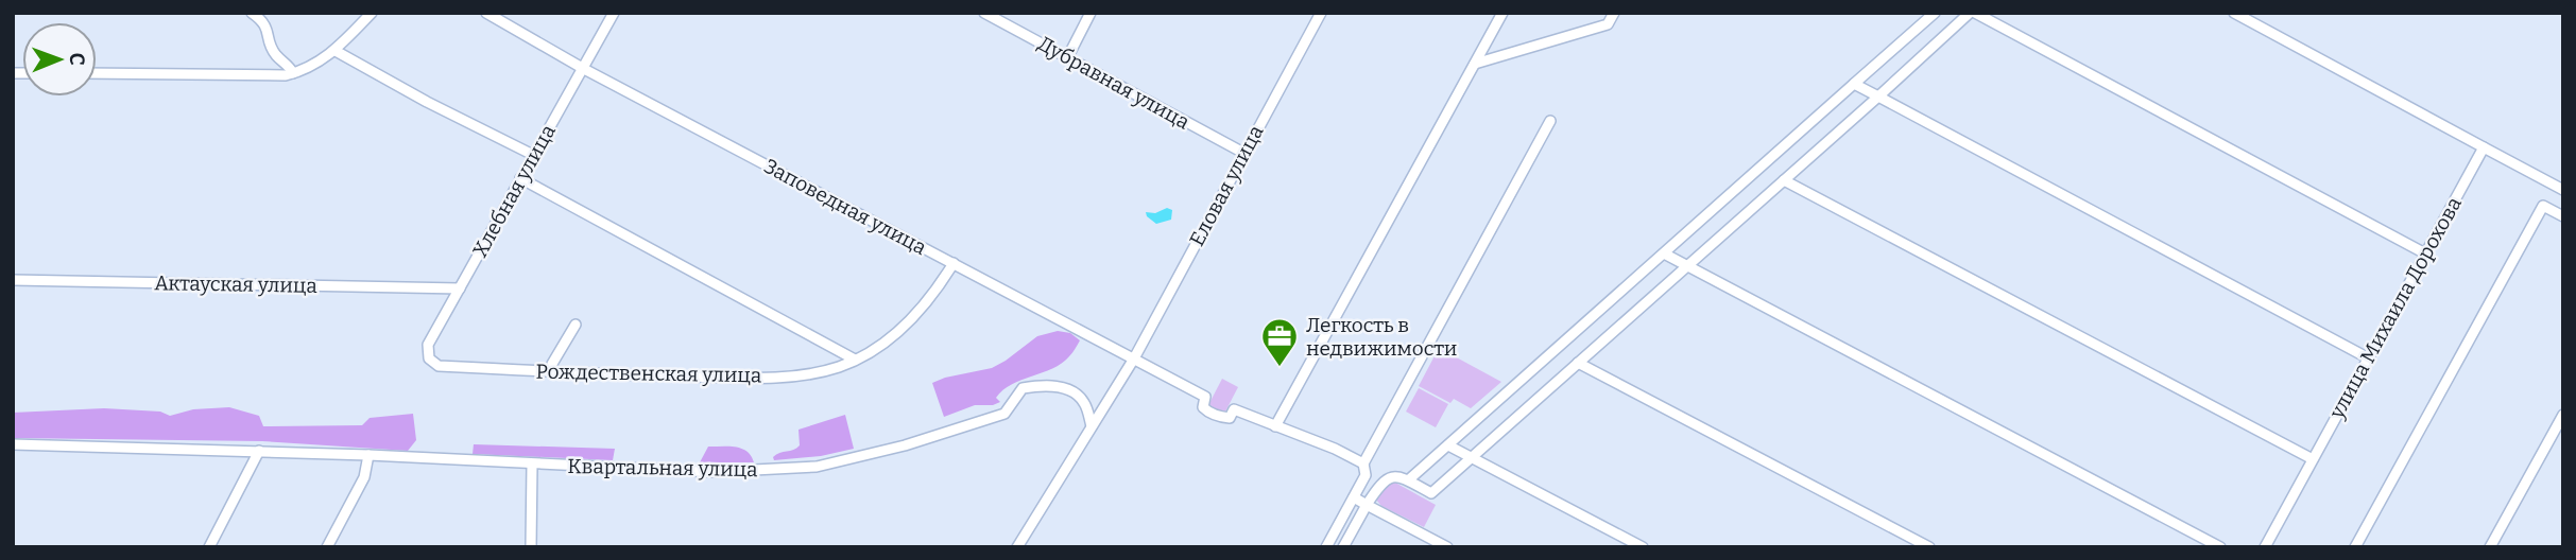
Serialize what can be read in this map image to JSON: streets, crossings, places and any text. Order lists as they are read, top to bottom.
{
  "streets": {
    "street": [
      "Дубравная улица",
      "Еловая улица",
      "Хлебная улица",
      "Заповедная улица",
      "Актауская улица",
      "улица Михаила Дорохова",
      "Рождественская улица",
      "Квартальная улица"
    ]
  },
  "crossings": [
    ["Дубравная улица", "Еловая улица"],
    ["Еловая улица", "Заповедная улица"],
    ["Еловая улица", "Квартальная улица"],
    ["Хлебная улица", "Заповедная улица"],
    ["Хлебная улица", "Актауская улица"],
    ["Хлебная улица", "Рождественская улица"],
    ["Заповедная улица", "Рождественская улица"]
  ],
  "places": {
    "office": ["Легкость в недвижимости"]
  },
  "north": "right"
}
